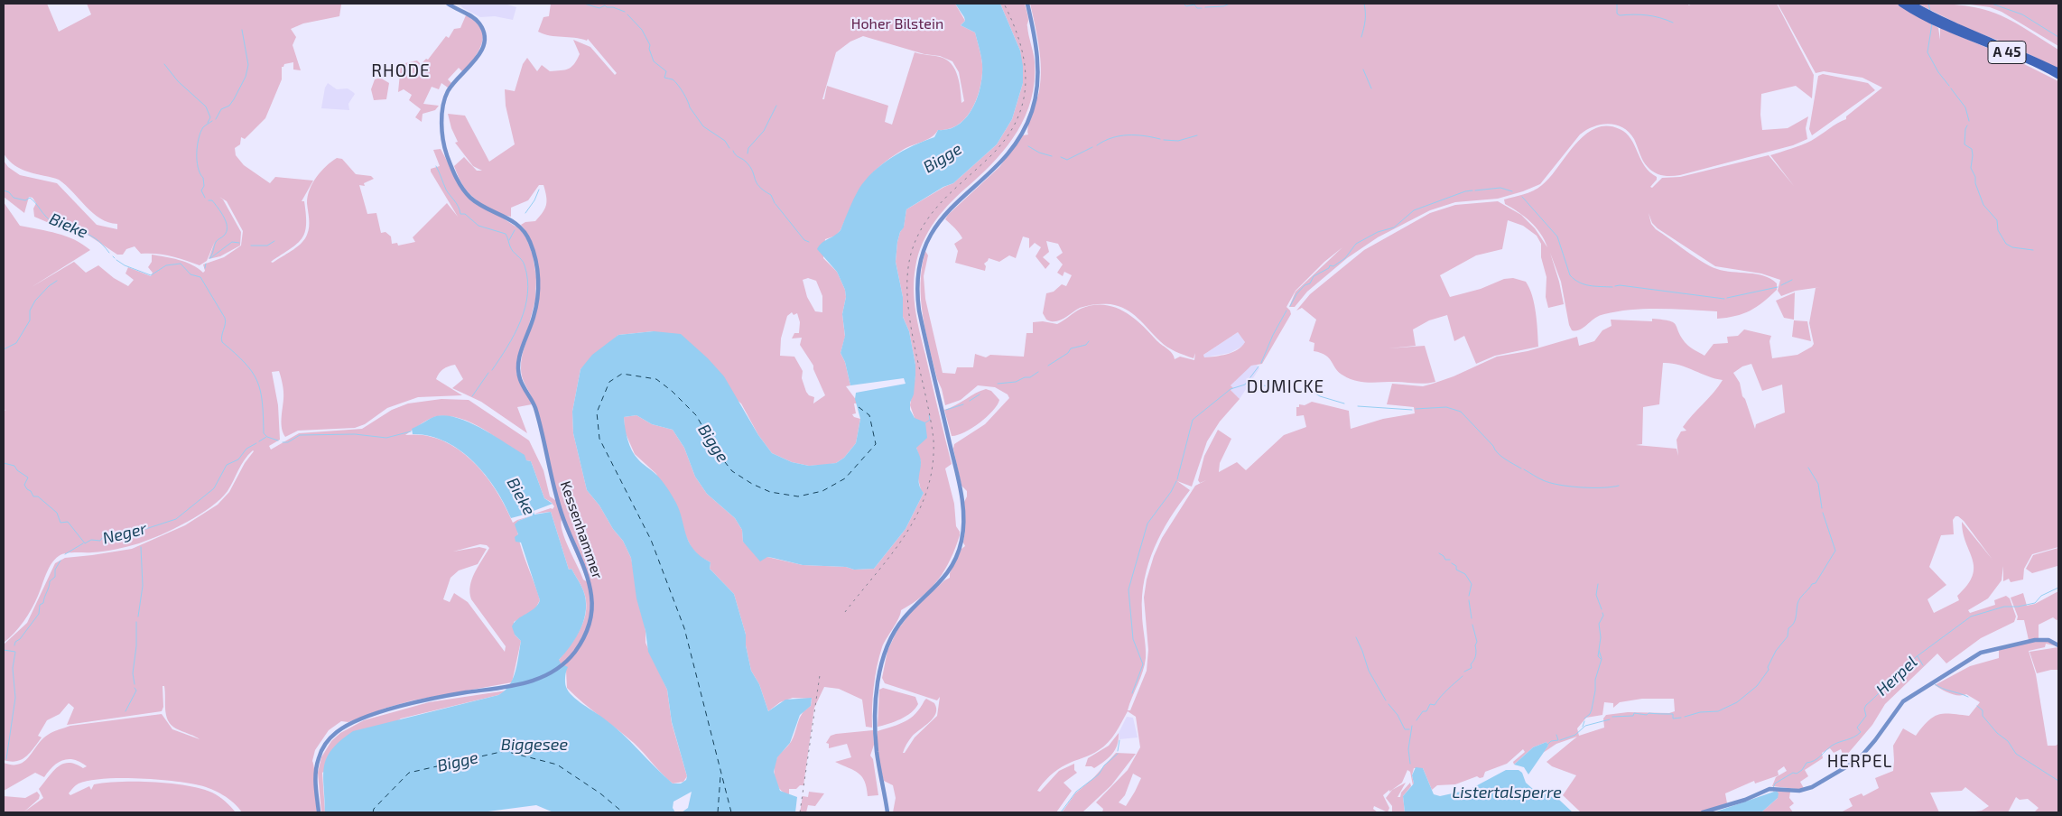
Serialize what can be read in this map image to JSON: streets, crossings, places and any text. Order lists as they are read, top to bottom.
{
  "streets": {
    "highway": ["A 45"],
    "main road": ["Kessenhammer"]
  },
  "districts": ["RHODE", "DUMICKE", "HERPEL"],
  "water": [
    "Bigge",
    "Bieke",
    "Neger",
    "Herpel",
    "Biggesee",
    "Listertalsperre"
  ],
  "parks": ["Hoher Bilstein"]
}
